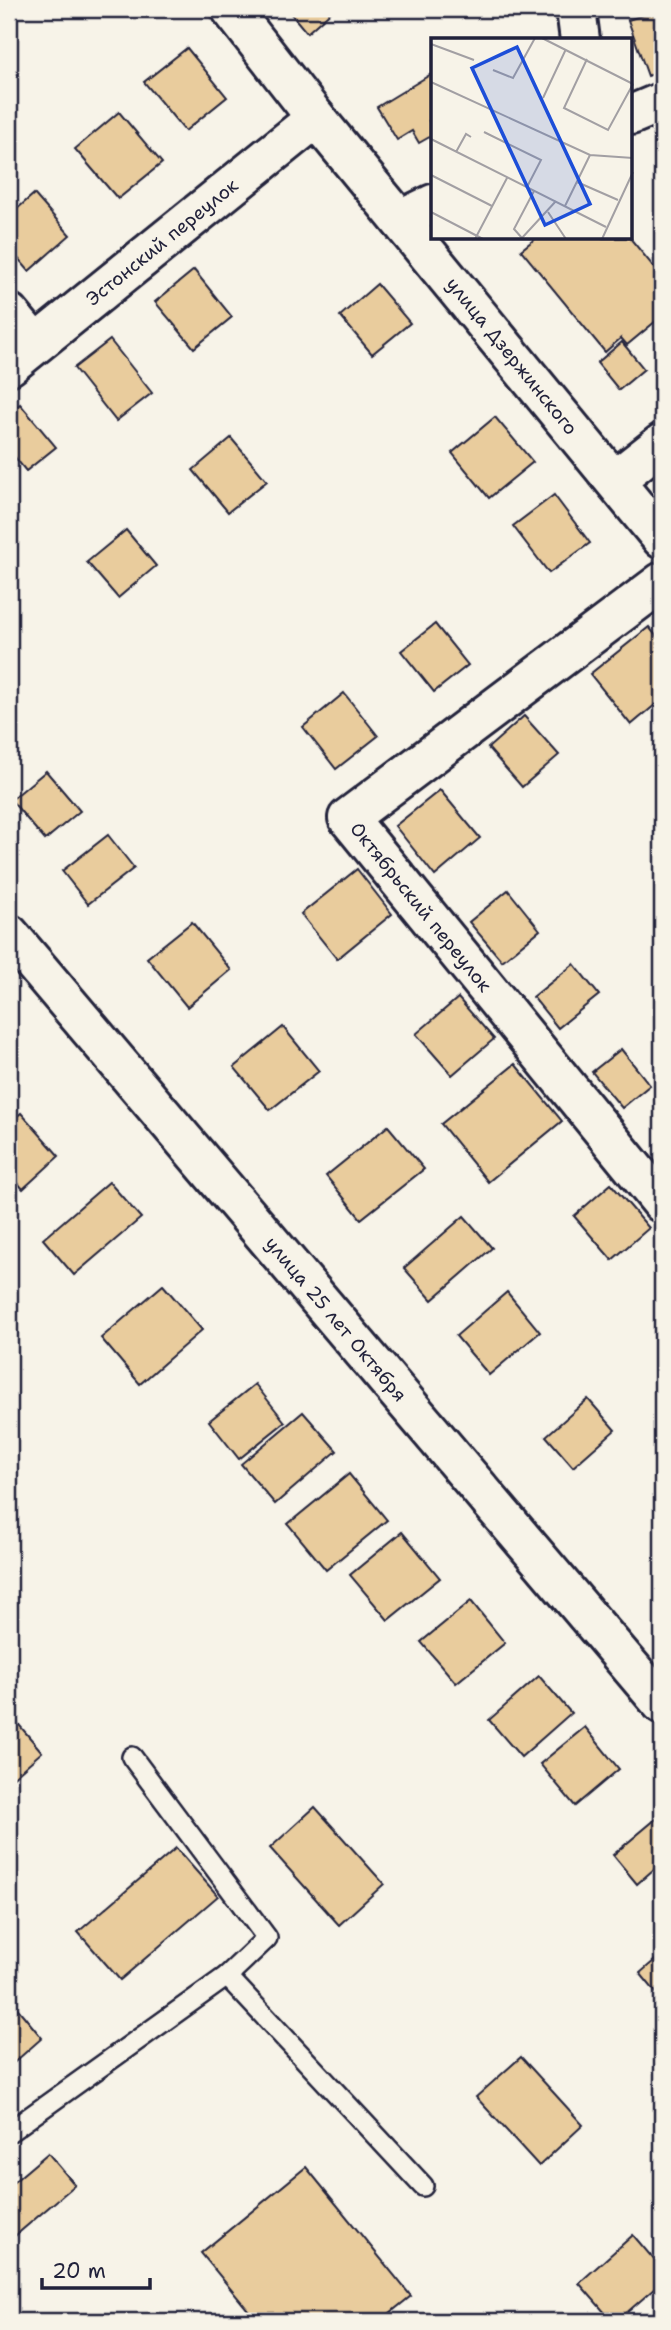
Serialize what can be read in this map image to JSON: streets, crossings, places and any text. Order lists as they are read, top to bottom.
{
  "streets": {
    "street": [
      "Эстонский переулок",
      "улица Дзержинского",
      "Октябрьский переулок",
      "улица 25 лет Октября"
    ]
  },
  "crossings": [
    ["Эстонский переулок", "улица Дзержинского"]
  ],
  "scale_bar": "20 m"
}
